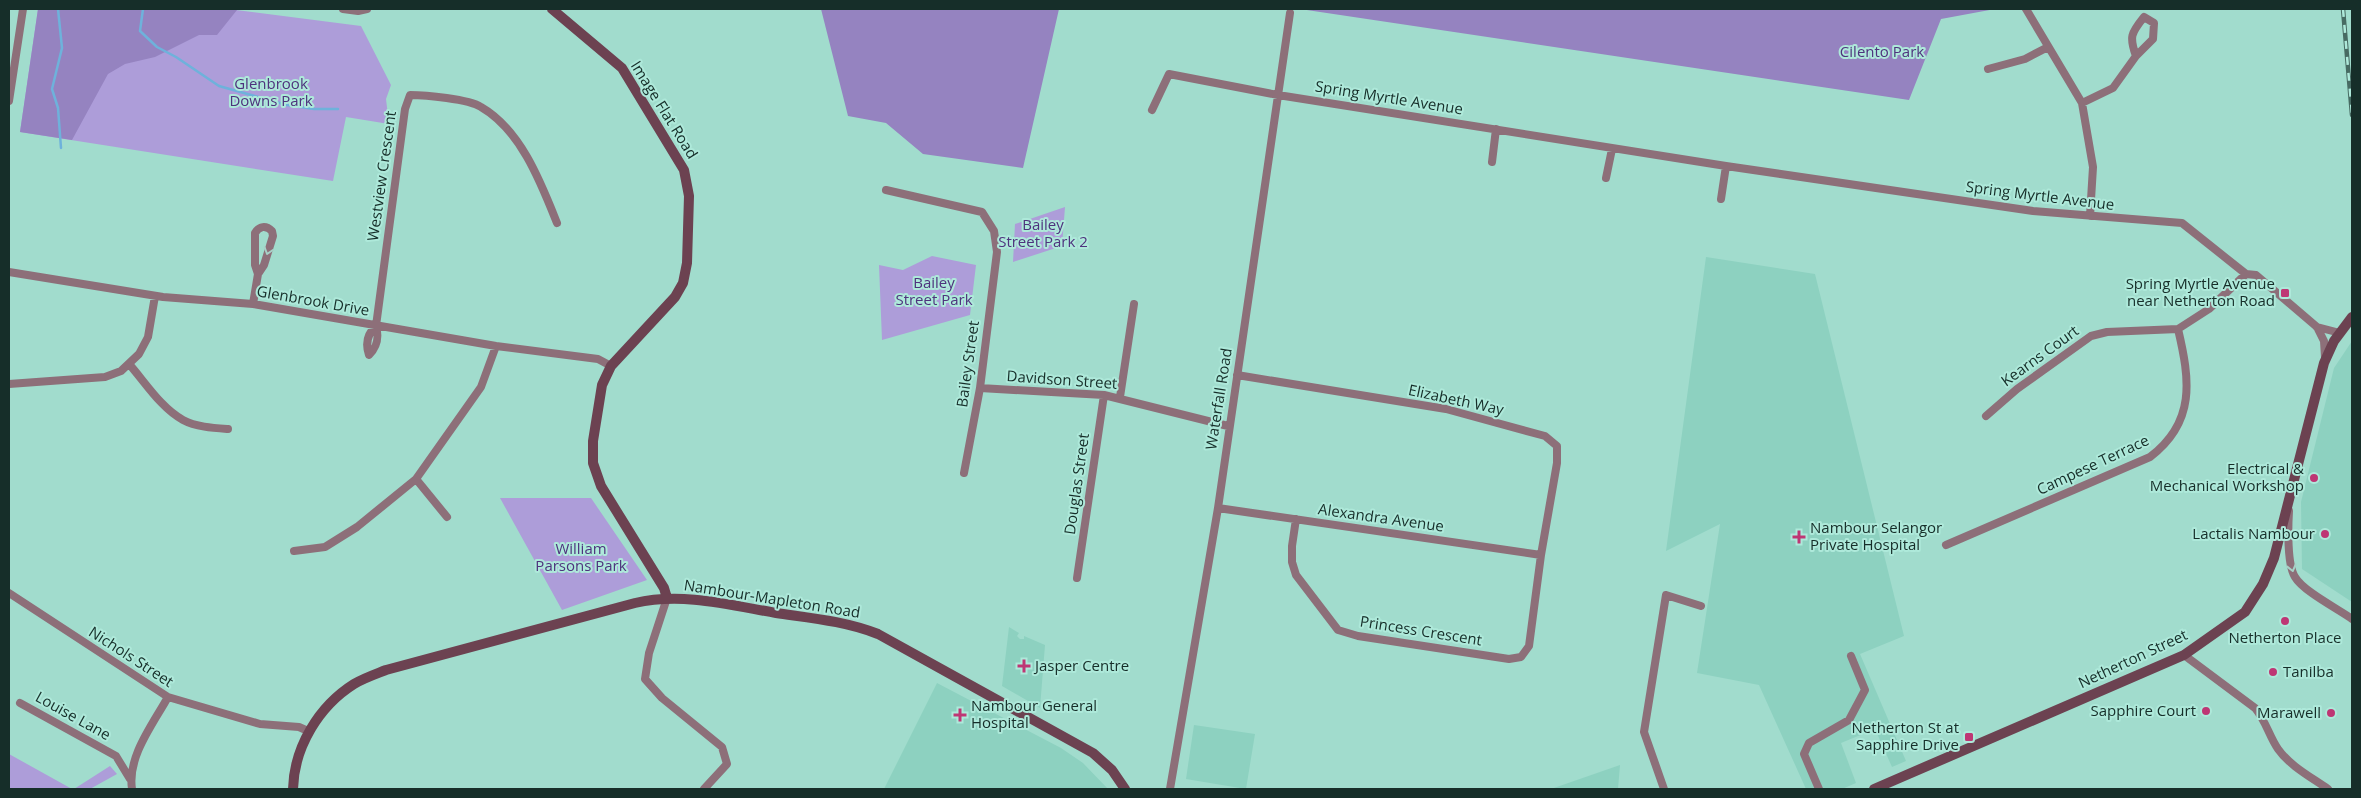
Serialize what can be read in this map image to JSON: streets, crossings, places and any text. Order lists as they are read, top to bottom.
{
  "streets": {
    "main road": ["Image Flat Road", "Nambour-Mapleton Road", "Netherton Street"],
    "street": [
      "Spring Myrtle Avenue",
      "Westview Crescent",
      "Glenbrook Drive",
      "Kearns Court",
      "Bailey Street",
      "Davidson Street",
      "Waterfall Road",
      "Elizabeth Way",
      "Campese Terrace",
      "Douglas Street",
      "Alexandra Avenue",
      "Princess Crescent",
      "Nichols Street",
      "Louise Lane"
    ]
  },
  "crossings": [
    ["Spring Myrtle Avenue", "Waterfall Road"],
    ["Spring Myrtle Avenue", "Netherton Street"],
    ["Image Flat Road", "Glenbrook Drive"],
    ["Image Flat Road", "Nambour-Mapleton Road"],
    ["Westview Crescent", "Glenbrook Drive"],
    ["Kearns Court", "Campese Terrace"],
    ["Bailey Street", "Davidson Street"],
    ["Davidson Street", "Waterfall Road"],
    ["Davidson Street", "Douglas Street"],
    ["Waterfall Road", "Elizabeth Way"],
    ["Waterfall Road", "Alexandra Avenue"],
    ["Elizabeth Way", "Alexandra Avenue"],
    ["Elizabeth Way", "Princess Crescent"],
    ["Alexandra Avenue", "Princess Crescent"],
    ["Nambour-Mapleton Road", "Nichols Street"]
  ],
  "parks": [
    "Cilento Park",
    "Glenbrook Downs Park",
    "Bailey Street Park 2",
    "Bailey Street Park",
    "William Parsons Park"
  ],
  "places": {
    "transit": ["Spring Myrtle Avenue near Netherton Road", "Netherton St at Sapphire Drive"],
    "other": [
      "Electrical & Mechanical Workshop",
      "Lactalis Nambour",
      "Netherton Place",
      "Tanilba",
      "Sapphire Court",
      "Marawell"
    ],
    "health": ["Nambour Selangor Private Hospital", "Jasper Centre", "Nambour General Hospital"]
  }
}
